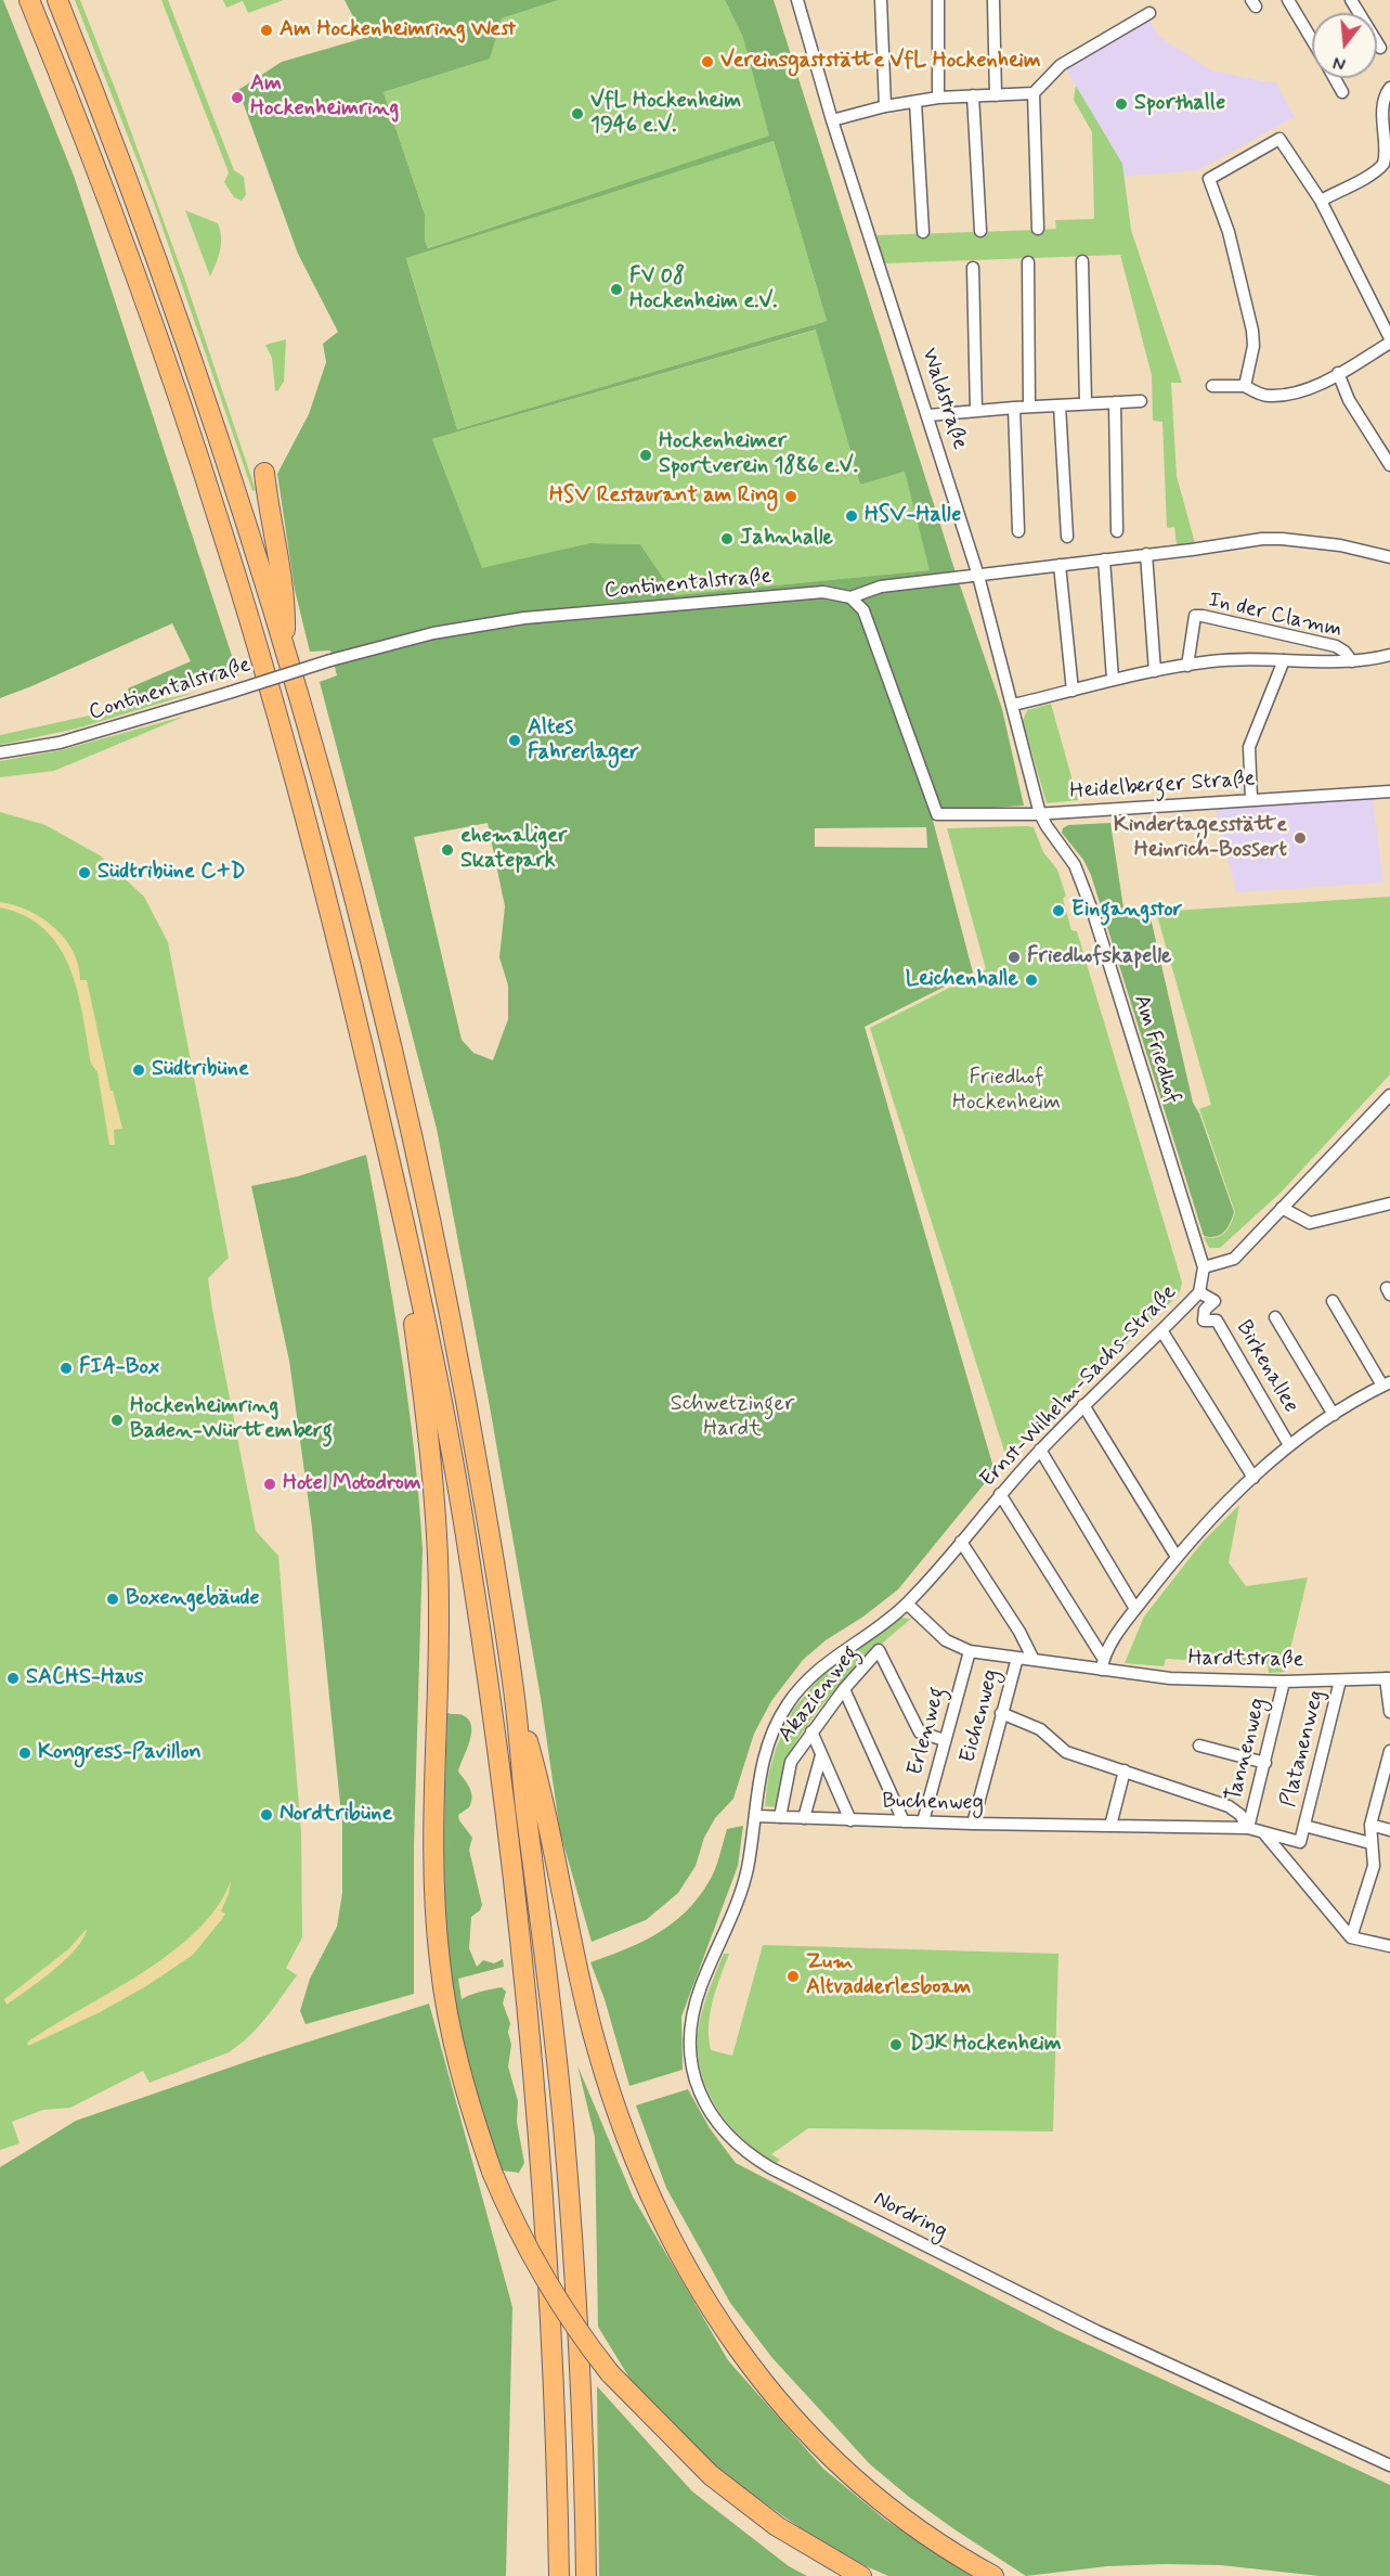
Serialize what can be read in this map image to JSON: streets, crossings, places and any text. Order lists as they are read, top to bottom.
{
  "streets": {
    "street": [
      "Waldstraße",
      "Continentalstraße",
      "In der Clamm",
      "Heidelberger Straße",
      "Am Friedhof",
      "Birkenallee",
      "Ernst-Wilhelm-Sachs-Straße",
      "Hardtstraße",
      "Akazienweg",
      "Eichenweg",
      "Erlenweg",
      "Platanenweg",
      "Tannenweg",
      "Buchenweg",
      "Nordring"
    ]
  },
  "crossings": [
    ["Waldstraße", "Continentalstraße"],
    ["Waldstraße", "In der Clamm"],
    ["Waldstraße", "Heidelberger Straße"],
    ["Waldstraße", "Am Friedhof"],
    ["Continentalstraße", "Heidelberger Straße"],
    ["In der Clamm", "Heidelberger Straße"],
    ["Heidelberger Straße", "Am Friedhof"],
    ["Am Friedhof", "Ernst-Wilhelm-Sachs-Straße"],
    ["Birkenallee", "Ernst-Wilhelm-Sachs-Straße"],
    ["Birkenallee", "Hardtstraße"],
    ["Ernst-Wilhelm-Sachs-Straße", "Buchenweg"],
    ["Ernst-Wilhelm-Sachs-Straße", "Nordring"],
    ["Hardtstraße", "Platanenweg"],
    ["Hardtstraße", "Tannenweg"],
    ["Akazienweg", "Erlenweg"],
    ["Akazienweg", "Buchenweg"],
    ["Eichenweg", "Buchenweg"],
    ["Erlenweg", "Buchenweg"],
    ["Platanenweg", "Buchenweg"],
    ["Tannenweg", "Buchenweg"],
    ["Buchenweg", "Nordring"]
  ],
  "parks": ["Friedhof Hockenheim", "Schwetzinger Hardt"],
  "places": [
    "Am Hockenheimring West",
    "Vereinsgaststätte VfL Hockenheim",
    "Am Hockenheimring",
    "Sporthalle",
    "VfL Hockenheim 1946 e.V.",
    "FV 08 Hockenheim e.V.",
    "Hockenheimer Sportverein 1886 e.V.",
    "HSV Restaurant am Ring",
    "HSV-Halle",
    "Jahnhalle",
    "Altes Fahrerlager",
    "Kindertagesstätte Heinrich-Bossert",
    "ehemaliger Skatepark",
    "Südtribüne C+D",
    "Eingangstor",
    "Friedhofskapelle",
    "Leichenhalle",
    "Südtribüne",
    "FIA-Box",
    "Hockenheimring Baden-Württemberg",
    "Hotel Motodrom",
    "Boxengebäude",
    "SACHS-Haus",
    "Kongress-Pavillon",
    "Nordtribüne",
    "Zum Altvadderlesboam",
    "DJK Hockenheim"
  ],
  "north": "bottom"
}
